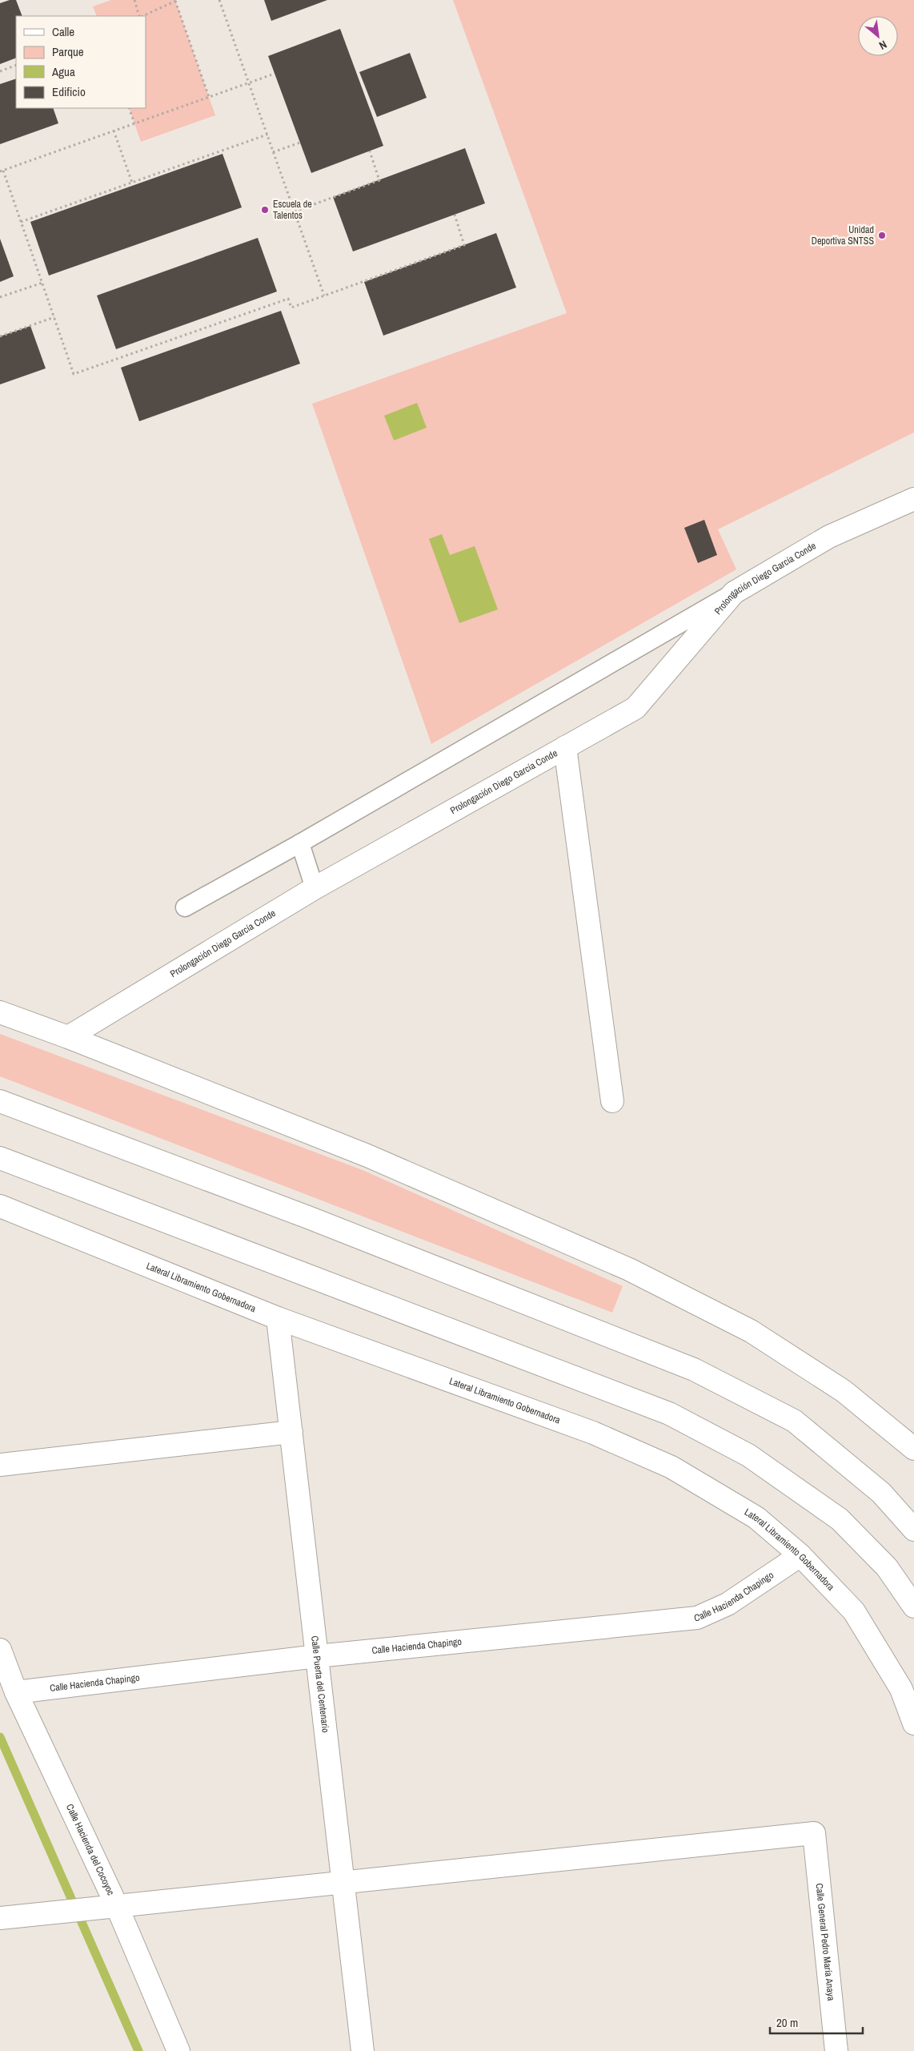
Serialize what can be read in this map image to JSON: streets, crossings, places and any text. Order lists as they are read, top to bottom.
{
  "streets": {
    "main road": [
      "Prolongación Diego García Conde",
      "Lateral Libramiento Gobernadora",
      "Calle Hacienda Chapingo",
      "Calle Puerta del Centenario",
      "Calle Hacienda del Cocoyoc",
      "Calle General Pedro María Anaya"
    ]
  },
  "crossings": [
    ["Lateral Libramiento Gobernadora", "Calle Hacienda Chapingo"],
    ["Lateral Libramiento Gobernadora", "Calle Puerta del Centenario"],
    ["Calle Hacienda Chapingo", "Calle Puerta del Centenario"],
    ["Calle Hacienda Chapingo", "Calle Hacienda del Cocoyoc"],
    ["Calle Puerta del Centenario", "Calle General Pedro María Anaya"]
  ],
  "places": ["Escuela de Talentos", "Unidad Deportiva SNTSS"],
  "legend": [
    "Calle",
    "Parque",
    "Agua",
    "Edificio"
  ],
  "scale_bar": "20 m",
  "north": "bottom right"
}
